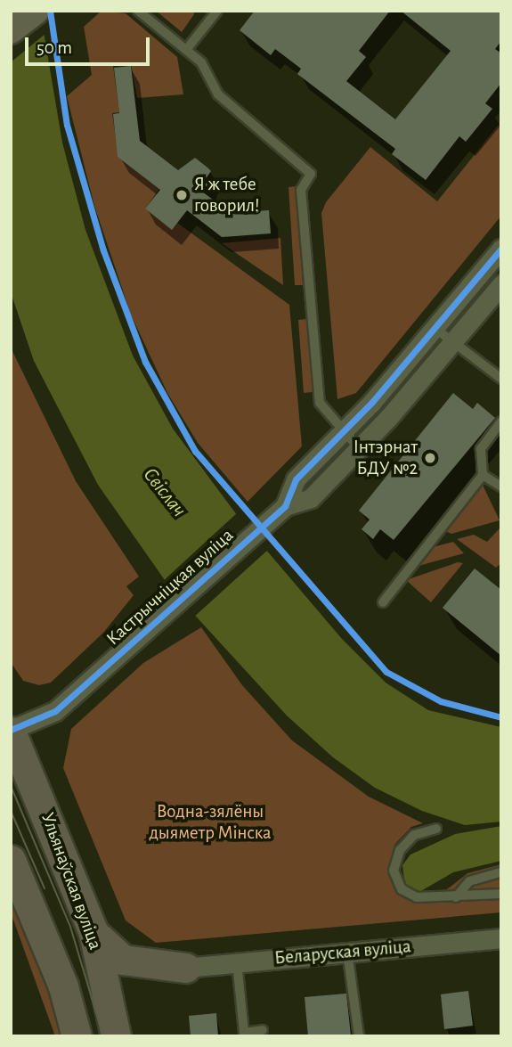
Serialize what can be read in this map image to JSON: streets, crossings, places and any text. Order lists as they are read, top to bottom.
{
  "streets": {
    "main road": ["Ульянаўская вуліца"],
    "street": ["Кастрычніцкая вуліца", "Беларуская вуліца"]
  },
  "crossings": [
    ["Кастрычніцкая вуліца", "Ульянаўская вуліца"]
  ],
  "water": ["Свіслач"],
  "parks": ["Водна-зялёны дыяметр Мінска"],
  "places": ["Я ж тебе говорил!", "Інтэрнат БДУ №2"],
  "scale_bar": "50 m"
}
